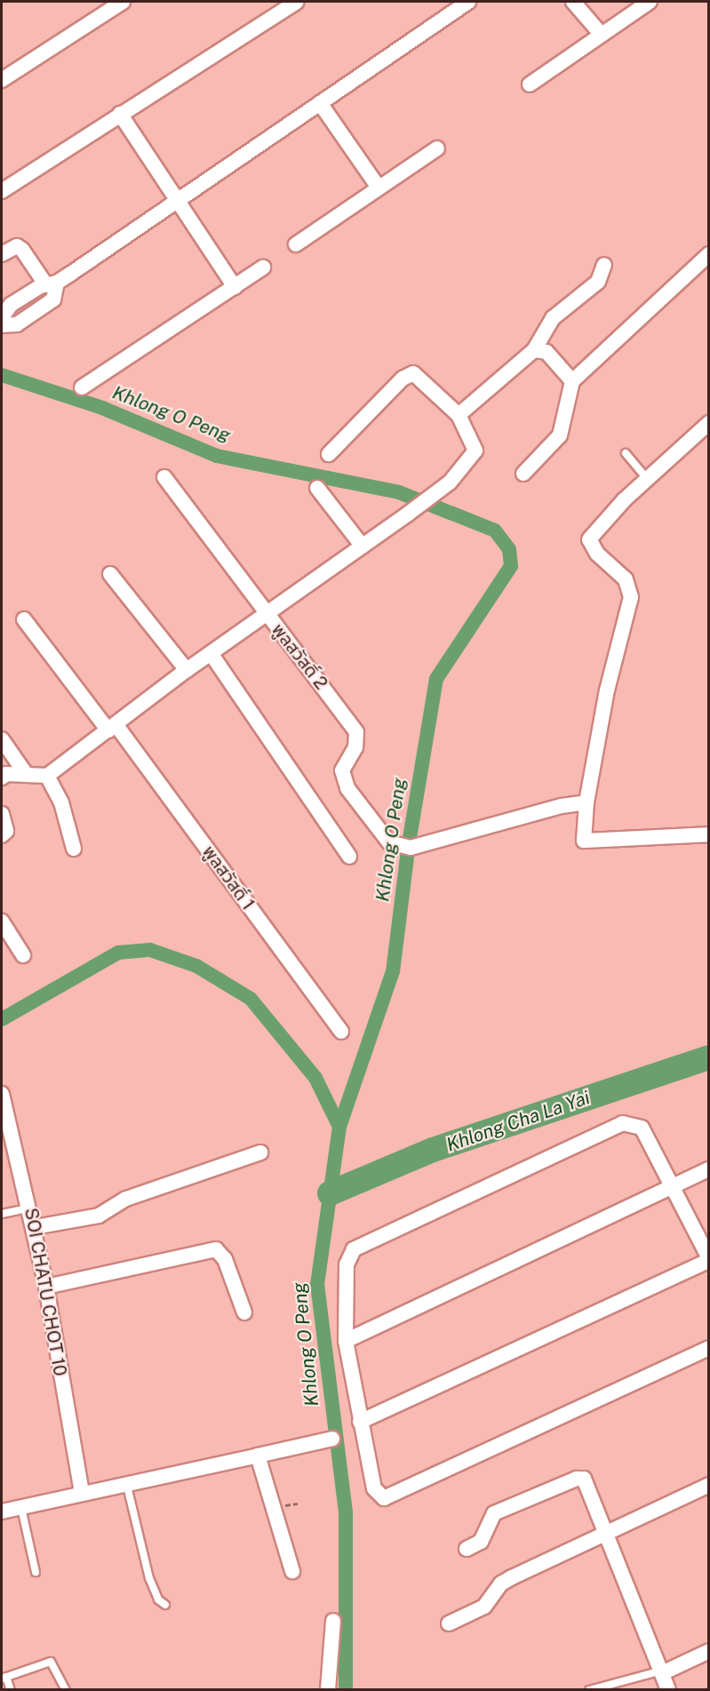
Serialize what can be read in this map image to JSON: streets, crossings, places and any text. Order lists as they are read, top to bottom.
{
  "streets": {
    "street": ["พูลสวัสดิ์ 2", "พูลสวัสดิ์ 1", "SOI CHATU CHOT 10"]
  },
  "water": ["Khlong O Peng", "Khlong Cha La Yai"]
}
